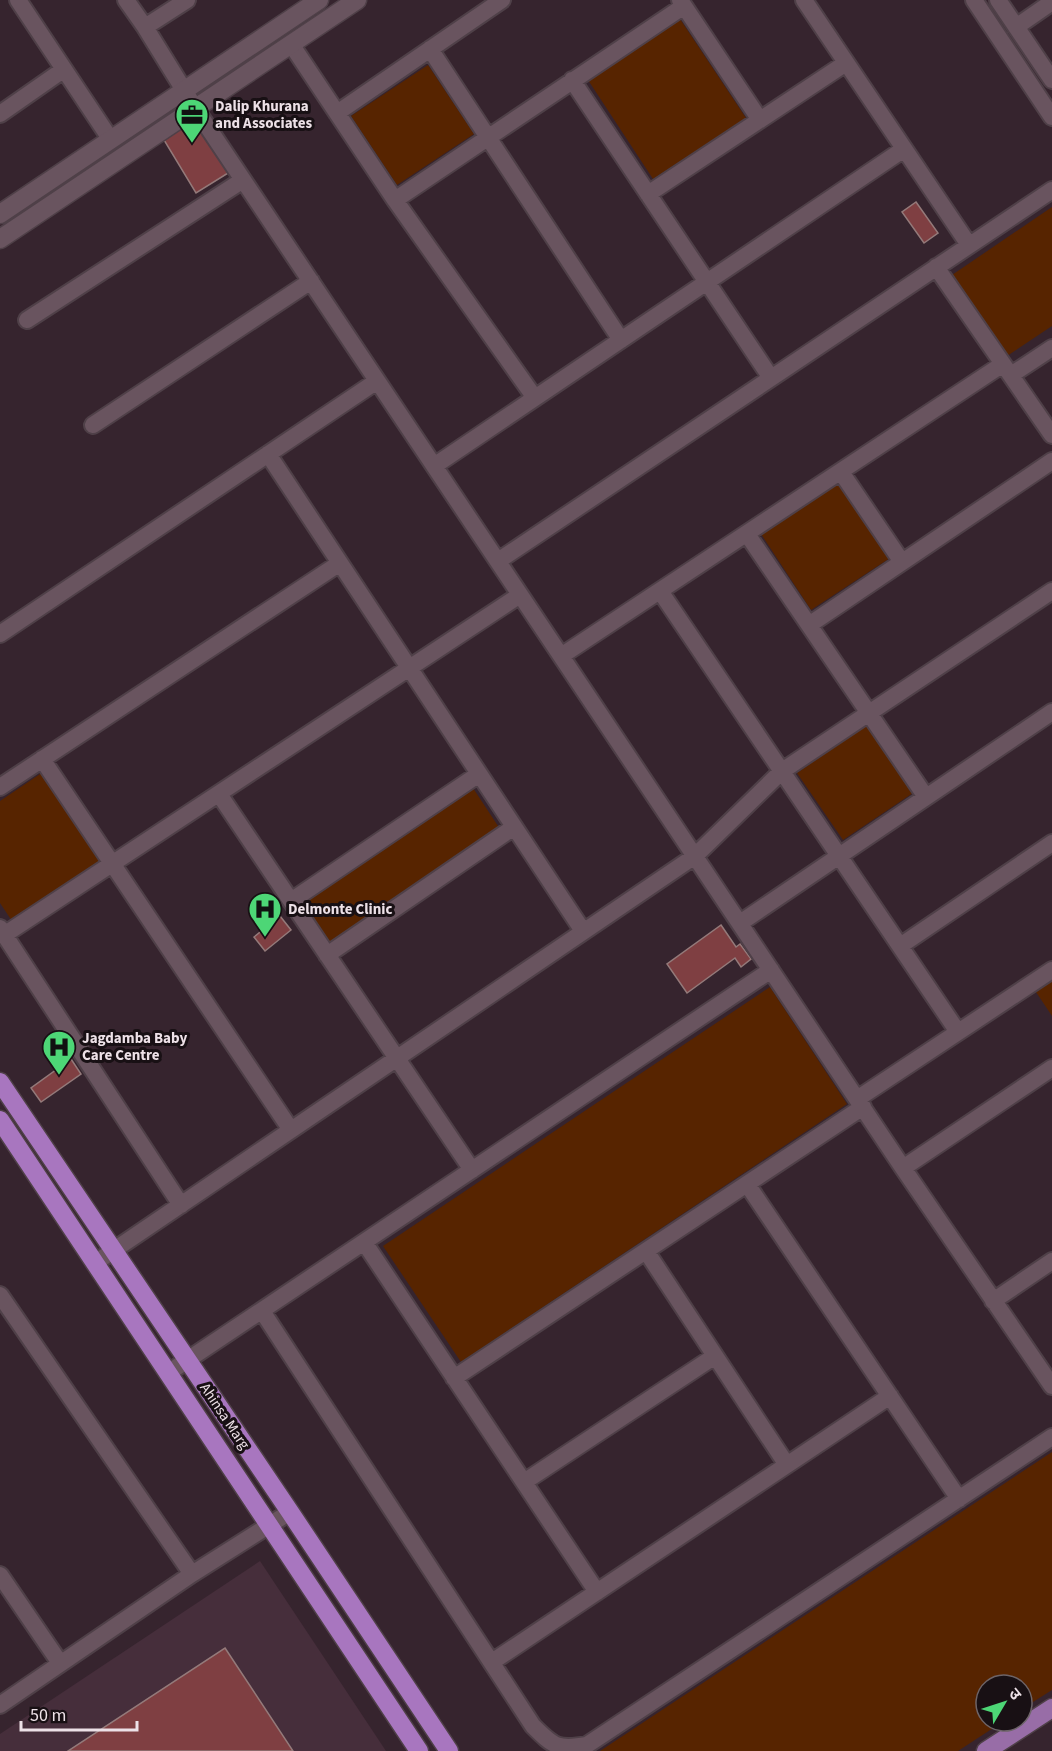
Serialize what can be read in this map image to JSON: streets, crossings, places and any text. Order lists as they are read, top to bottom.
{
  "streets": {
    "highway": ["Ahinsa Marg"]
  },
  "places": {
    "office": ["Dalip Khurana and Associates"],
    "hospital": ["Delmonte Clinic", "Jagdamba Baby Care Centre"]
  },
  "scale_bar": "50 m",
  "north": "top right"
}
